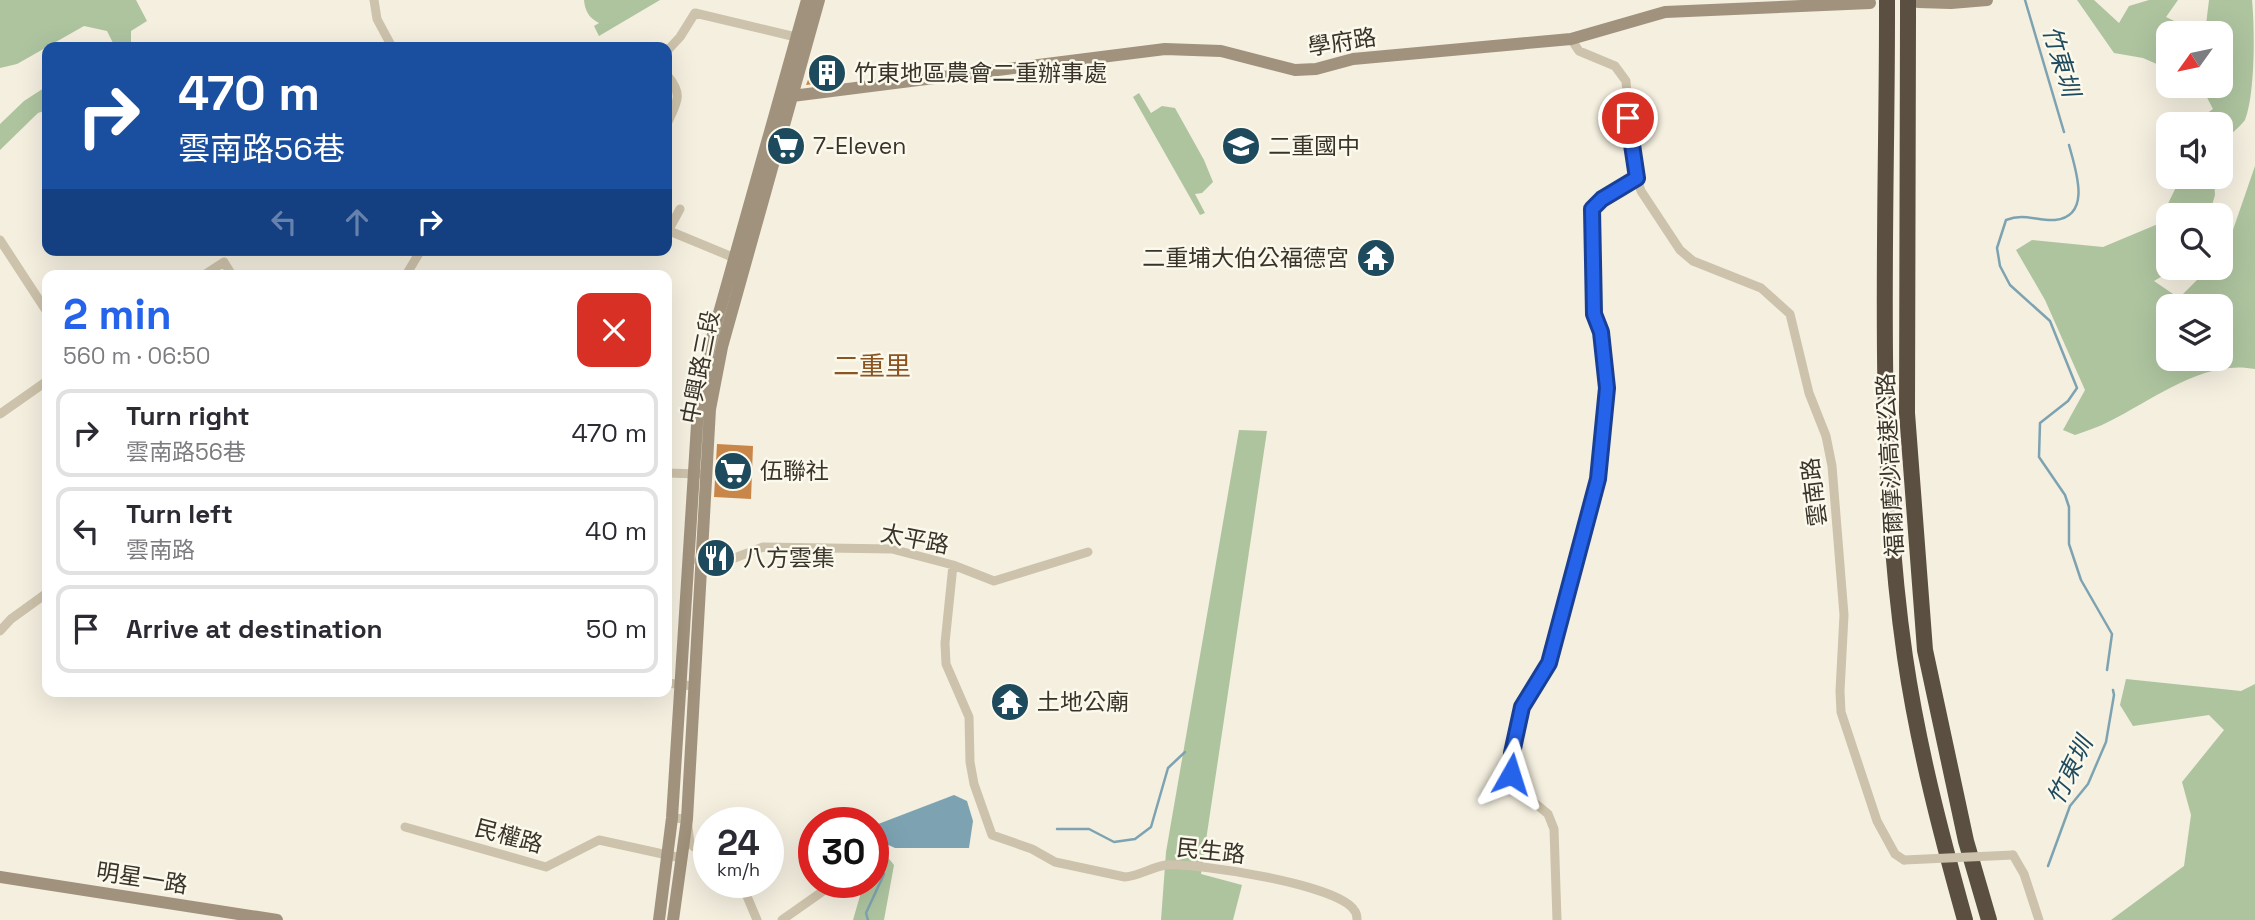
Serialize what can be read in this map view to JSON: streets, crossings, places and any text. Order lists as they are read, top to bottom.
{
  "streets": {
    "highway": ["福爾摩沙高速公路"],
    "street": [
      "學府路",
      "中興路三段",
      "雲南路",
      "太平路",
      "民權路",
      "民生路",
      "明星一路"
    ]
  },
  "crossings": [
    ["學府路", "中興路三段"],
    ["學府路", "雲南路"],
    ["中興路三段", "太平路"],
    ["中興路三段", "民權路"],
    ["太平路", "民生路"]
  ],
  "districts": ["二重里"],
  "water": ["竹東圳"],
  "places": {
    "building": ["竹東地區農會二重辦事處"],
    "supermarket": ["7-Eleven", "伍聯社"],
    "school or university": ["二重國中"],
    "temple": ["二重埔大伯公福德宮", "土地公廟"],
    "restaurant": ["八方雲集"]
  },
  "north": "bottom left",
  "page": {
    "turn": ["470 m", "雲南路56巷"],
    "heading": ["2 min", "560 m · 06:50"],
    "list": [
      {
        "name": "Turn right",
        "note": "雲南路56巷",
        "value": "470 m"
      },
      {
        "name": "Turn left",
        "note": "雲南路",
        "value": "40 m"
      },
      {
        "name": "Arrive at destination",
        "value": "50 m"
      }
    ],
    "speed": "24 km/h",
    "limit": "30"
  }
}
